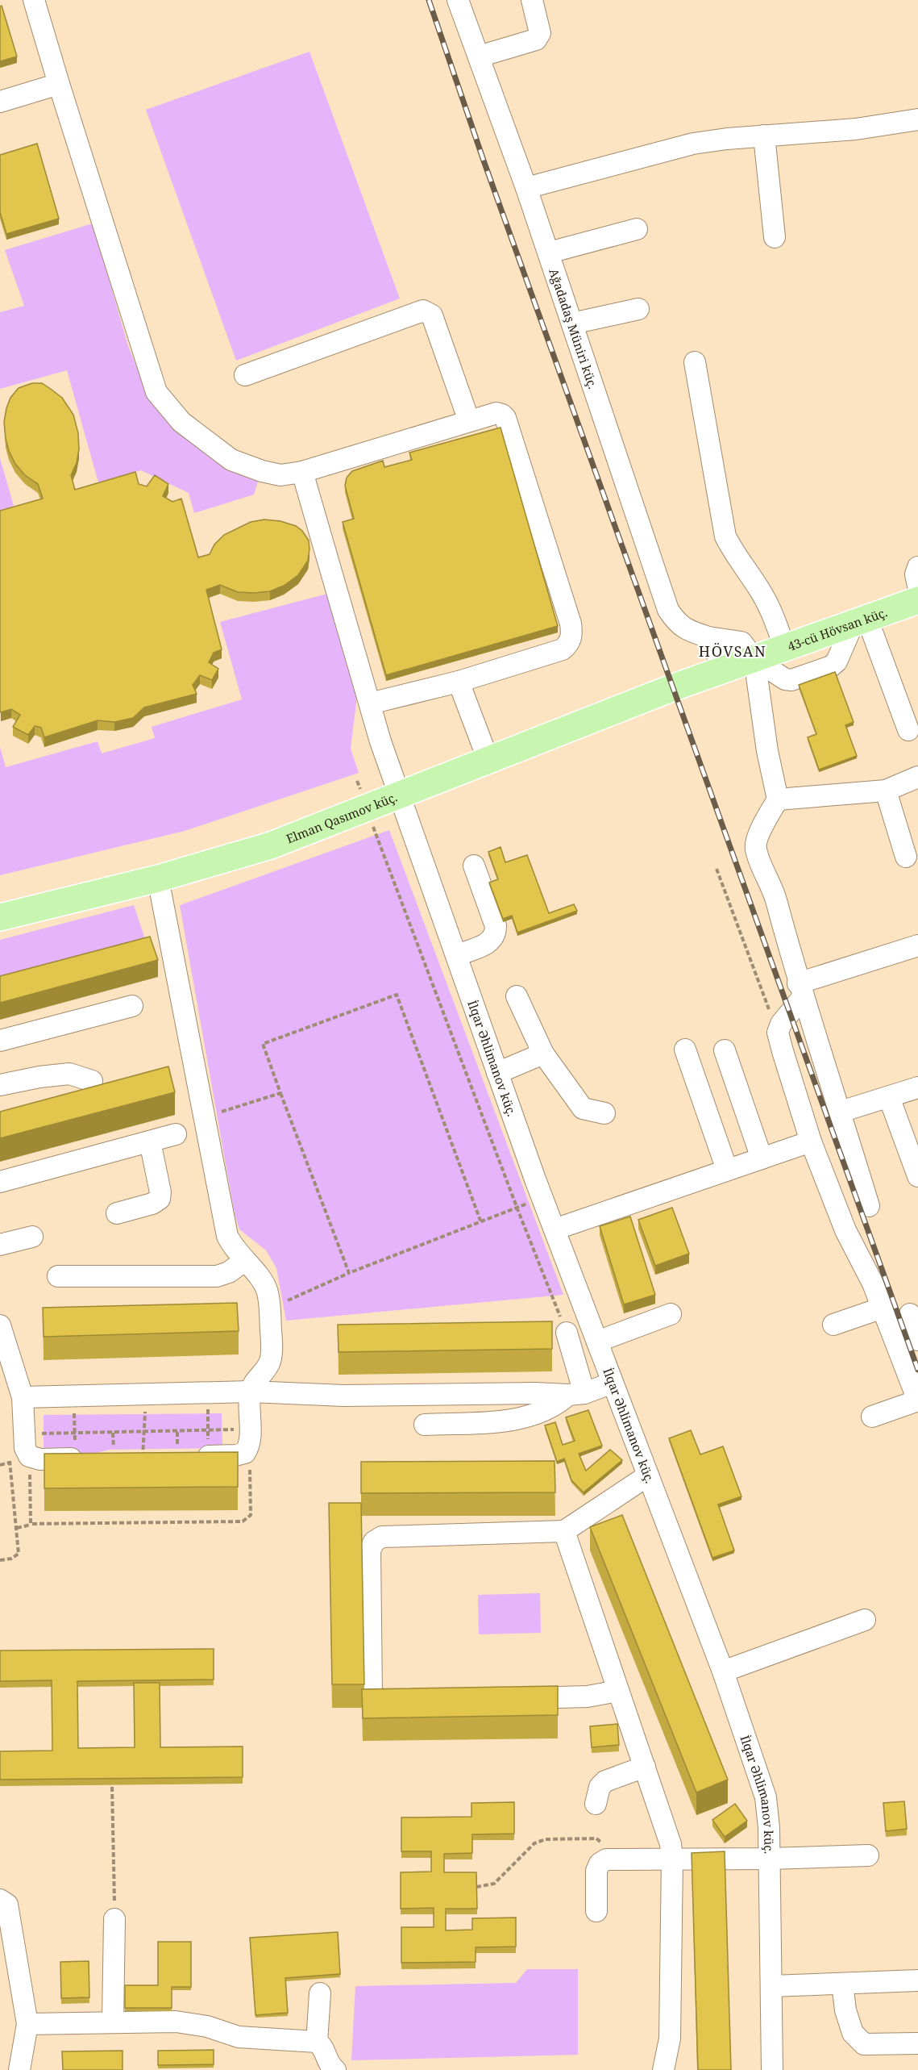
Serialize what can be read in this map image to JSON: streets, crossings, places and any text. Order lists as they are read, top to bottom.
{
  "streets": {
    "main road": ["43-cü Hövsan küç.", "Elman Qasımov küç."],
    "street": ["Ağadadaş Müniri küç.", "İlqar Əhlimanov küç."]
  },
  "crossings": [
    ["Ağadadaş Müniri küç.", "43-cü Hövsan küç."],
    ["43-cü Hövsan küç.", "Elman Qasımov küç."],
    ["Elman Qasımov küç.", "İlqar Əhlimanov küç."]
  ],
  "districts": ["HÖVSAN"]
}
